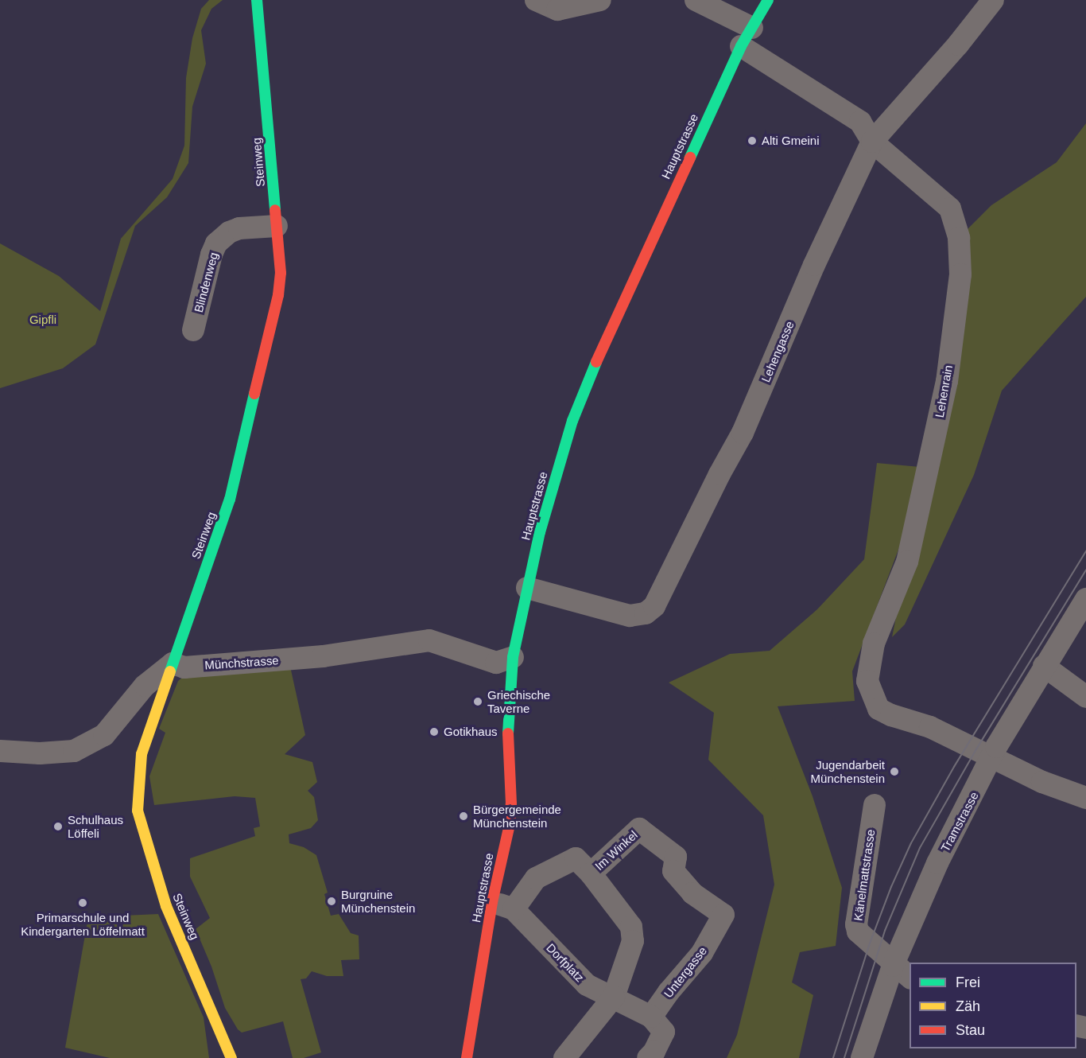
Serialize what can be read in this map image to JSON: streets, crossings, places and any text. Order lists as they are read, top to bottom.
{
  "streets": {
    "main road": ["Hauptstrasse", "Steinweg"],
    "street": [
      "Blindenweg",
      "Lehengasse",
      "Lehenrain",
      "Münchstrasse",
      "Tramstrasse",
      "Im Winkel",
      "Känelmattstrasse",
      "Dorfplatz",
      "Untergasse"
    ]
  },
  "crossings": [
    ["Hauptstrasse", "Lehengasse"],
    ["Hauptstrasse", "Lehenrain"],
    ["Hauptstrasse", "Münchstrasse"],
    ["Hauptstrasse", "Dorfplatz"],
    ["Steinweg", "Blindenweg"],
    ["Steinweg", "Münchstrasse"],
    ["Lehengasse", "Lehenrain"],
    ["Lehenrain", "Tramstrasse"],
    ["Tramstrasse", "Känelmattstrasse"],
    ["Im Winkel", "Untergasse"],
    ["Dorfplatz", "Untergasse"]
  ],
  "parks": ["Gipfli"],
  "places": [
    "Alti Gmeini",
    "Griechische Taverne",
    "Gotikhaus",
    "Jugendarbeit Münchenstein",
    "Bürgergemeinde Münchenstein",
    "Schulhaus Löffeli",
    "Burgruine Münchenstein",
    "Primarschule und Kindergarten Löffelmatt"
  ],
  "legend": ["Frei", "Zäh", "Stau"]
}
